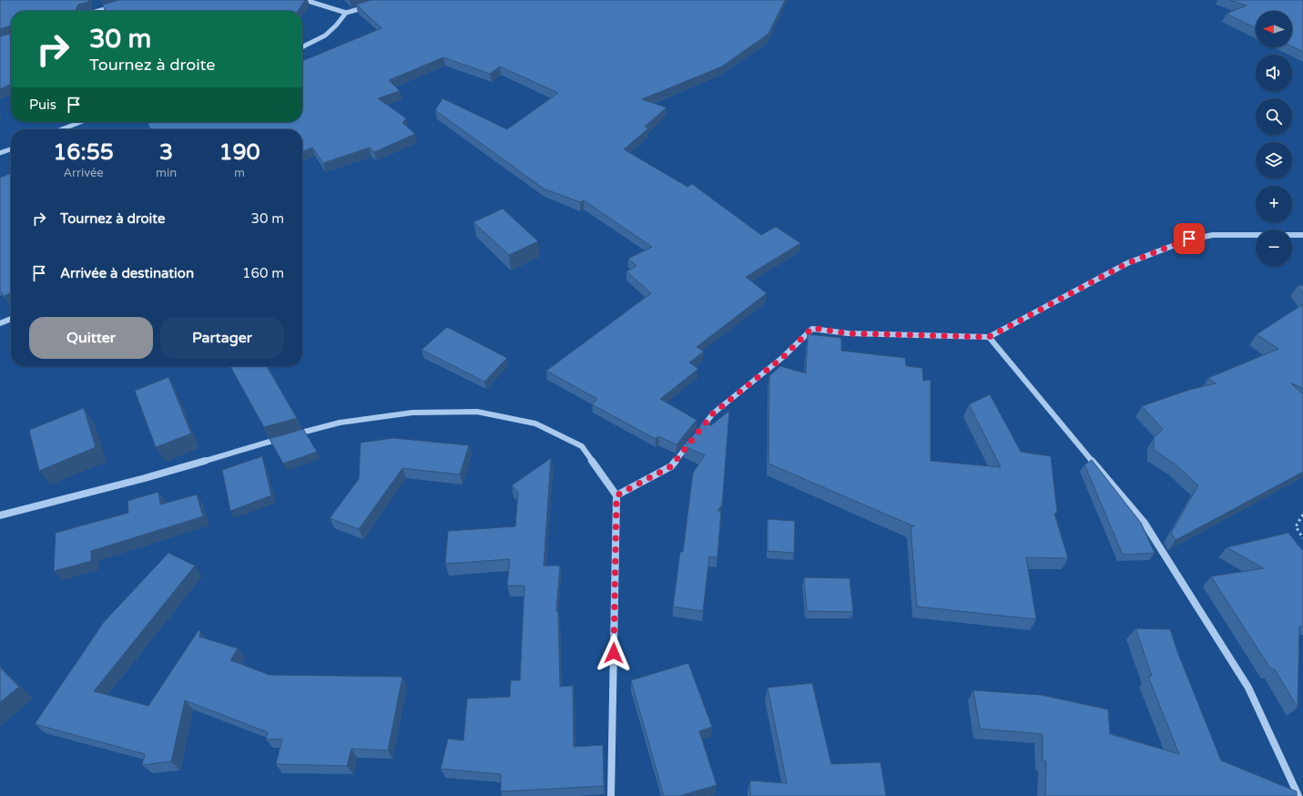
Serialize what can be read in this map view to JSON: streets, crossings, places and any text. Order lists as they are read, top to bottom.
{
  "north": "left",
  "page": {
    "map_buttons": ["+", "−"],
    "turn": ["30 m", "Tournez à droite"],
    "then": "Puis",
    "eta": [
      "16:55",
      "Arrivée",
      "3",
      "min",
      "190",
      "m"
    ],
    "list": [
      {
        "name": "Tournez à droite",
        "value": "30 m"
      },
      {
        "name": "Arrivée à destination",
        "value": "160 m"
      }
    ],
    "buttons": ["Quitter", "Partager"]
  }
}
